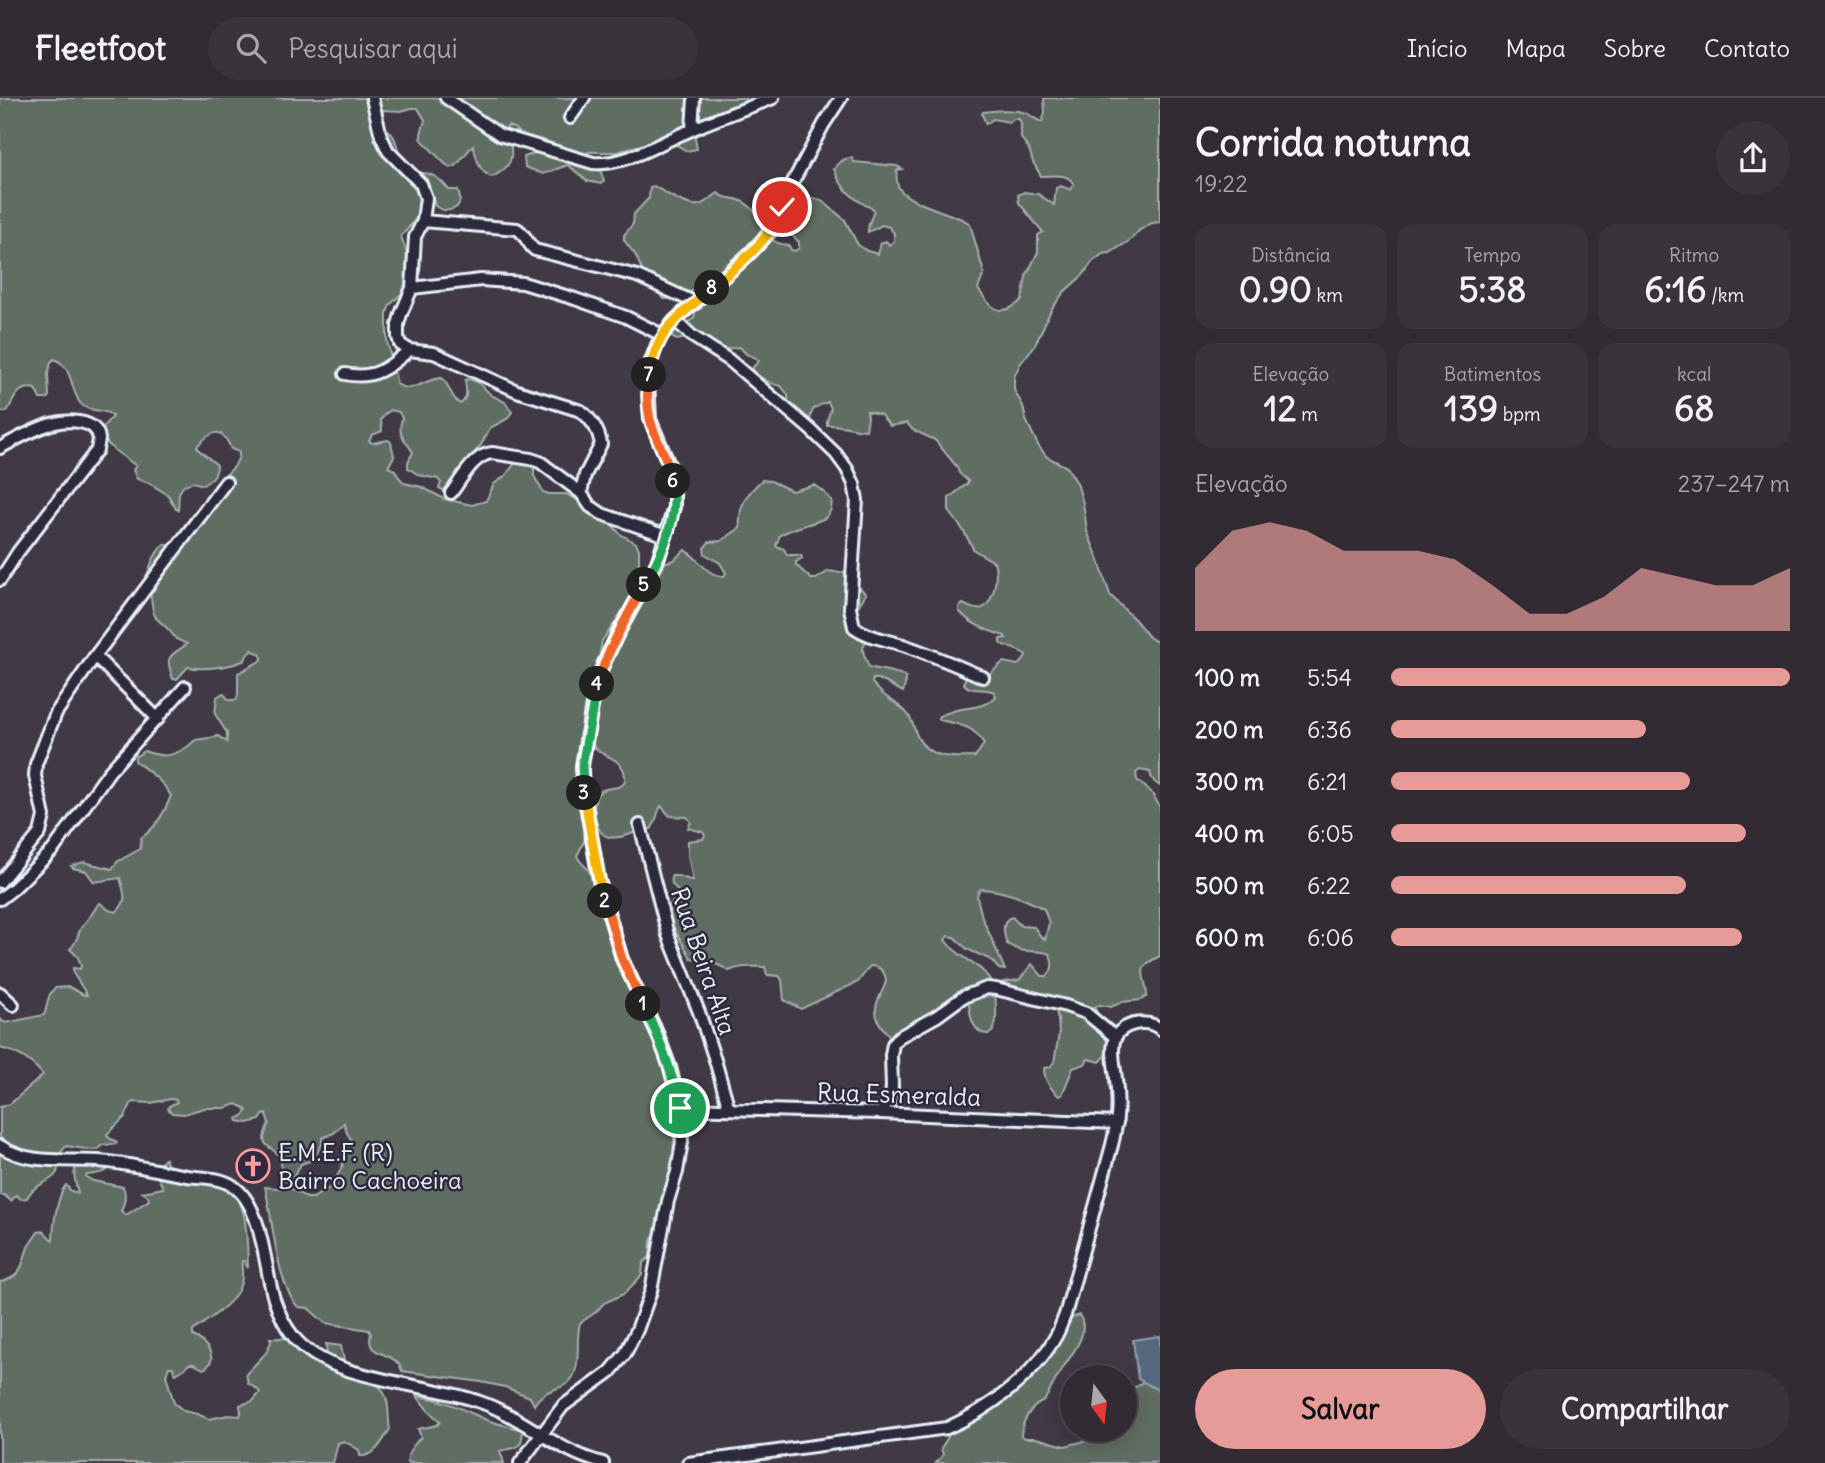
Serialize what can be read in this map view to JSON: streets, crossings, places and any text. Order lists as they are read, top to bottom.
{
  "streets": {
    "street": ["Rua Beira Alta", "Rua Esmeralda"]
  },
  "crossings": [
    ["Rua Beira Alta", "Rua Esmeralda"]
  ],
  "places": {
    "church": ["E.M.E.F. (R) Bairro Cachoeira"]
  },
  "north": "bottom",
  "page": {
    "header": "Fleetfoot",
    "search": "Pesquisar aqui",
    "nav": [
      "Início",
      "Mapa",
      "Sobre",
      "Contato"
    ],
    "heading": ["Corrida noturna", "19:22"],
    "stats": [
      ["Distância", "0.90 km"],
      ["Tempo", "5:38"],
      ["Ritmo", "6:16 /km"],
      ["Elevação", "12 m"],
      ["Batimentos", "139 bpm"],
      ["kcal", "68"]
    ],
    "pins": [
      "8",
      "7",
      "6",
      "5",
      "4",
      "3",
      "2",
      "1"
    ],
    "chart": ["Elevação", "237–247 m"],
    "list": [
      {
        "name": "100 m",
        "note": "5:54"
      },
      {
        "name": "200 m",
        "note": "6:36"
      },
      {
        "name": "300 m",
        "note": "6:21"
      },
      {
        "name": "400 m",
        "note": "6:05"
      },
      {
        "name": "500 m",
        "note": "6:22"
      },
      {
        "name": "600 m",
        "note": "6:06"
      }
    ],
    "buttons": ["Salvar", "Compartilhar"]
  }
}
